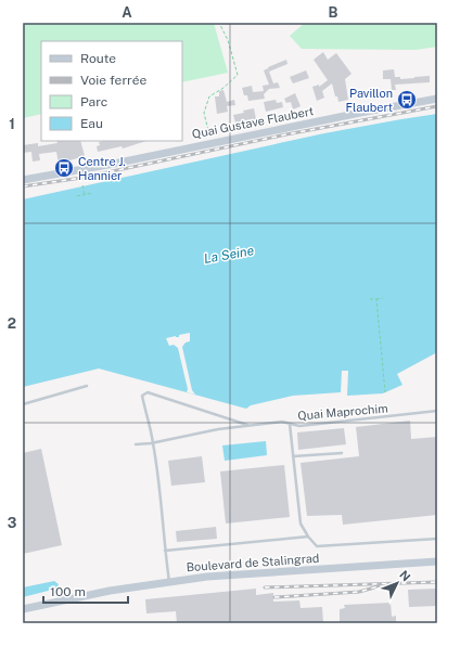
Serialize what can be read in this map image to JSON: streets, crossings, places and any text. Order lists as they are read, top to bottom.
{
  "streets": {
    "main road": ["Quai Gustave Flaubert", "Boulevard de Stalingrad"],
    "lane": ["Quai Maprochim"]
  },
  "crossings": [
    ["Quai Maprochim", "Boulevard de Stalingrad"]
  ],
  "water": ["La Seine"],
  "places": {
    "bus stop": ["Pavillon Flaubert", "Centre J. Hannier"]
  },
  "legend": [
    "Route",
    "Voie ferrée",
    "Parc",
    "Eau"
  ],
  "scale_bar": "100 m",
  "north": "top right",
  "grid": {
    "columns": ["A", "B"],
    "rows": ["1", "2", "3"]
  }
}
